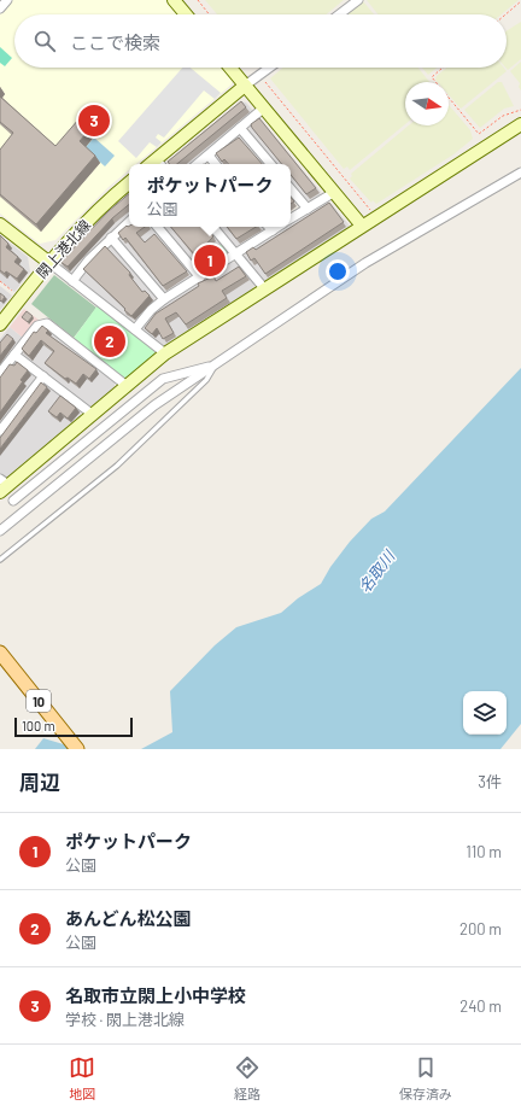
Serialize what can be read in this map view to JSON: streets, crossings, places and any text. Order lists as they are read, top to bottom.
{
  "streets": {
    "main road": ["10"],
    "street": ["閖上港北線"]
  },
  "water": ["名取川"],
  "scale_bar": "100 m",
  "north": "right",
  "page": {
    "search": "ここで検索",
    "pins": ["3", "1", "2"],
    "popup": ["ポケットパーク", "公園"],
    "scale": "100 m",
    "heading": ["周辺", "3件"],
    "list": [
      {
        "mark": "1",
        "name": "ポケットパーク",
        "note": "公園",
        "value": "110 m"
      },
      {
        "mark": "2",
        "name": "あんどん松公園",
        "note": "公園",
        "value": "200 m"
      },
      {
        "mark": "3",
        "name": "名取市立閖上小中学校",
        "note": "学校 · 閖上港北線",
        "value": "240 m"
      }
    ],
    "nav": ["地図", "経路", "保存済み"]
  }
}
